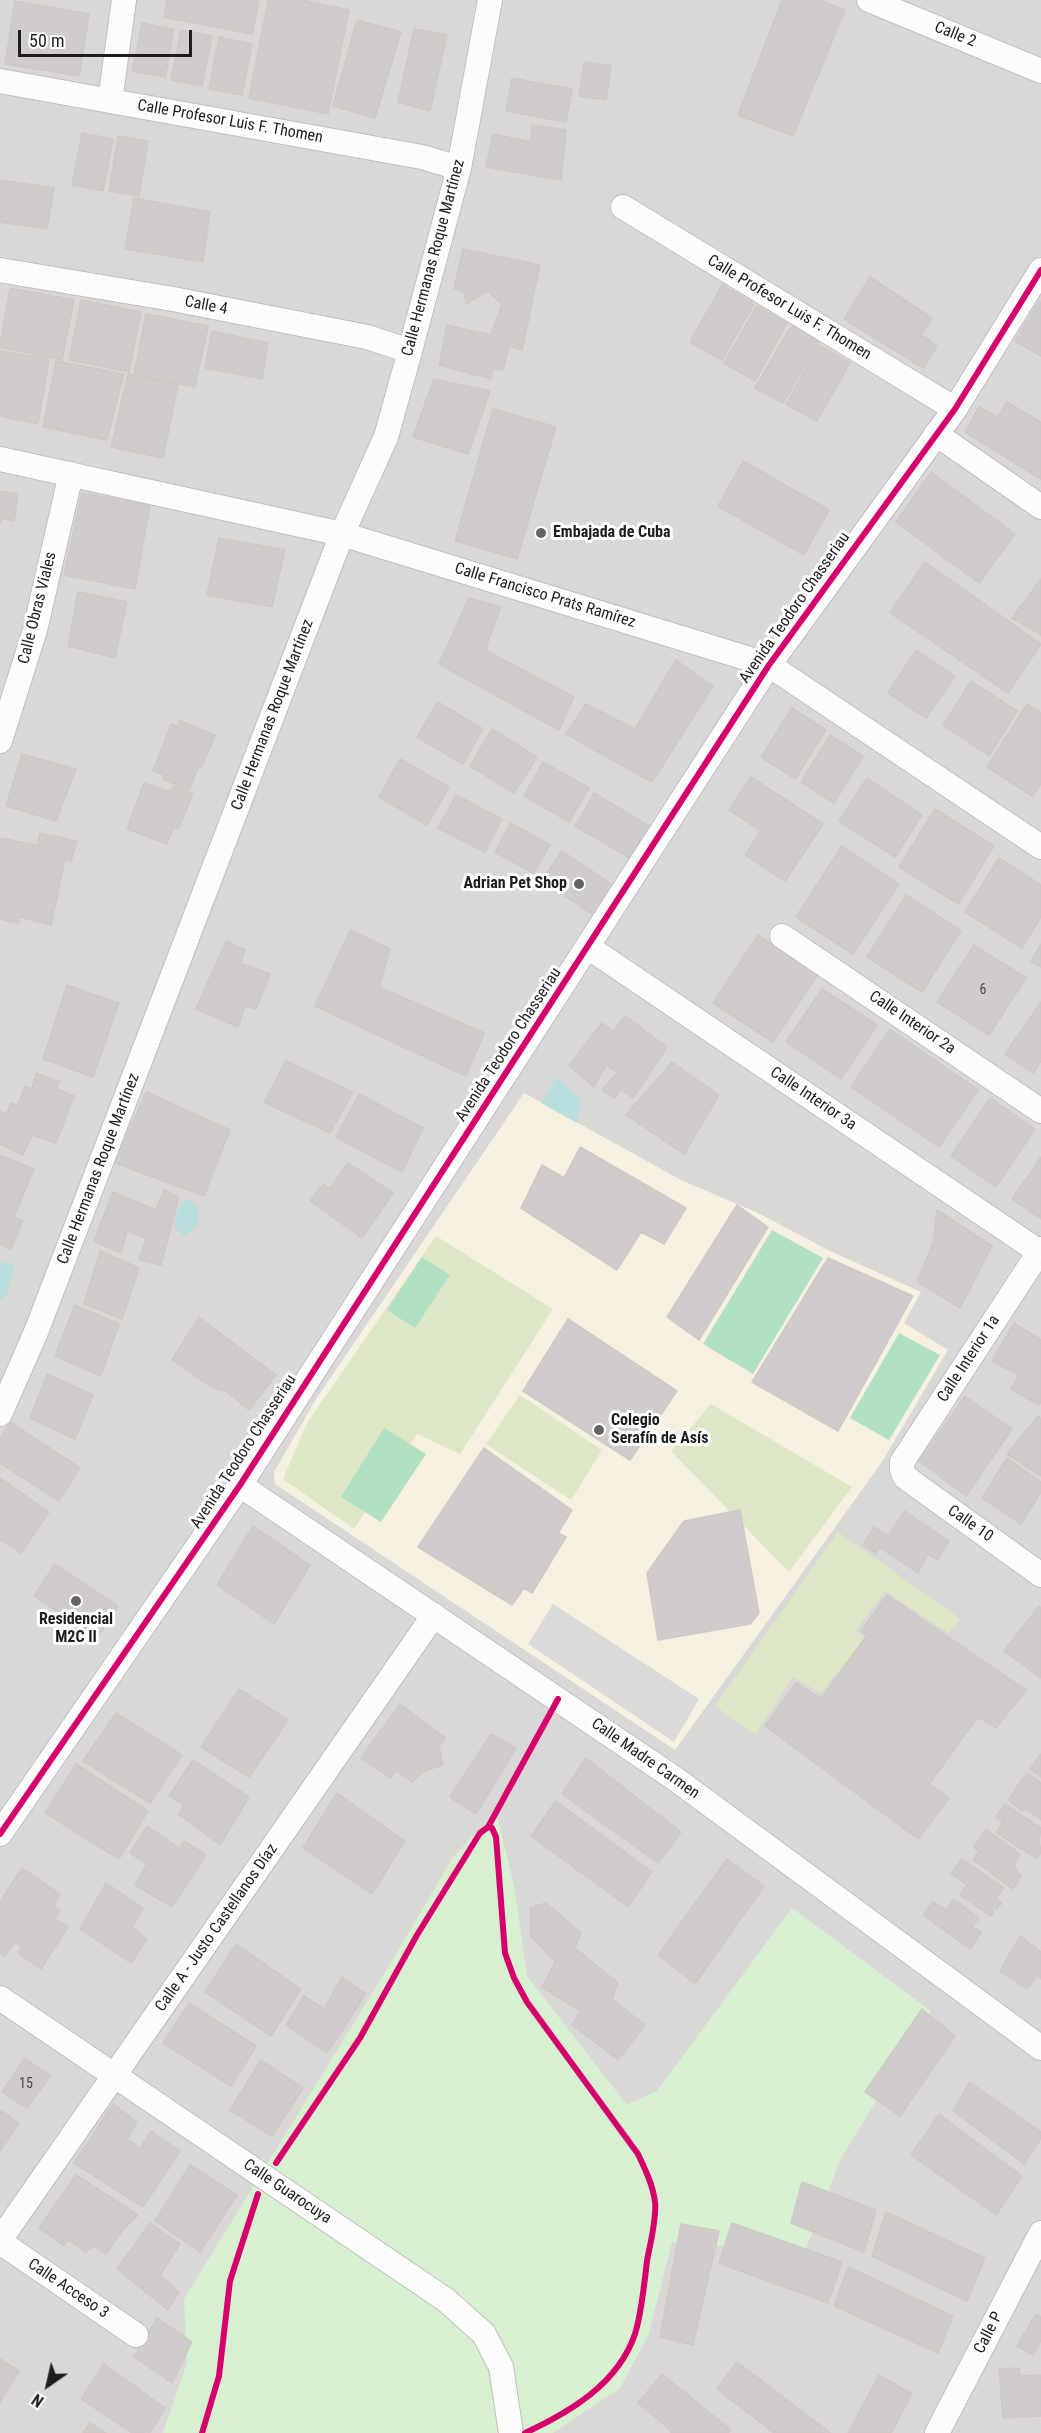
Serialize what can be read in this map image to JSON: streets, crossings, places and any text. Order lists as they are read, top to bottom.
{
  "streets": {
    "street": [
      "Calle 2",
      "Calle Profesor Luis F. Thomen",
      "Calle Hermanas Roque Martínez",
      "Calle 4",
      "Calle Francisco Prats Ramírez",
      "Calle Obras Viales",
      "Avenida Teodoro Chasseriau",
      "Calle Interior 2a",
      "Calle Interior 3a",
      "Calle Interior 1a",
      "Calle 10",
      "Calle Madre Carmen",
      "Calle A - Justo Castellanos Díaz",
      "Calle Guarocuya",
      "Calle Acceso 3",
      "Calle P"
    ]
  },
  "crossings": [
    ["Calle Profesor Luis F. Thomen", "Calle Hermanas Roque Martínez"],
    ["Calle Profesor Luis F. Thomen", "Avenida Teodoro Chasseriau"],
    ["Calle Hermanas Roque Martínez", "Calle 4"],
    ["Calle Hermanas Roque Martínez", "Calle Francisco Prats Ramírez"],
    ["Calle Francisco Prats Ramírez", "Calle Obras Viales"],
    ["Calle Francisco Prats Ramírez", "Avenida Teodoro Chasseriau"],
    ["Avenida Teodoro Chasseriau", "Calle Interior 3a"],
    ["Avenida Teodoro Chasseriau", "Calle Madre Carmen"],
    ["Calle Interior 3a", "Calle Interior 1a"],
    ["Calle Interior 1a", "Calle 10"],
    ["Calle Madre Carmen", "Calle A - Justo Castellanos Díaz"],
    ["Calle A - Justo Castellanos Díaz", "Calle Guarocuya"],
    ["Calle A - Justo Castellanos Díaz", "Calle Acceso 3"]
  ],
  "places": [
    "Embajada de Cuba",
    "Adrian Pet Shop",
    "Colegio Serafín de Asís",
    "Residencial M2C II"
  ],
  "house_numbers": ["6", "15"],
  "scale_bar": "50 m",
  "north": "bottom left"
}
